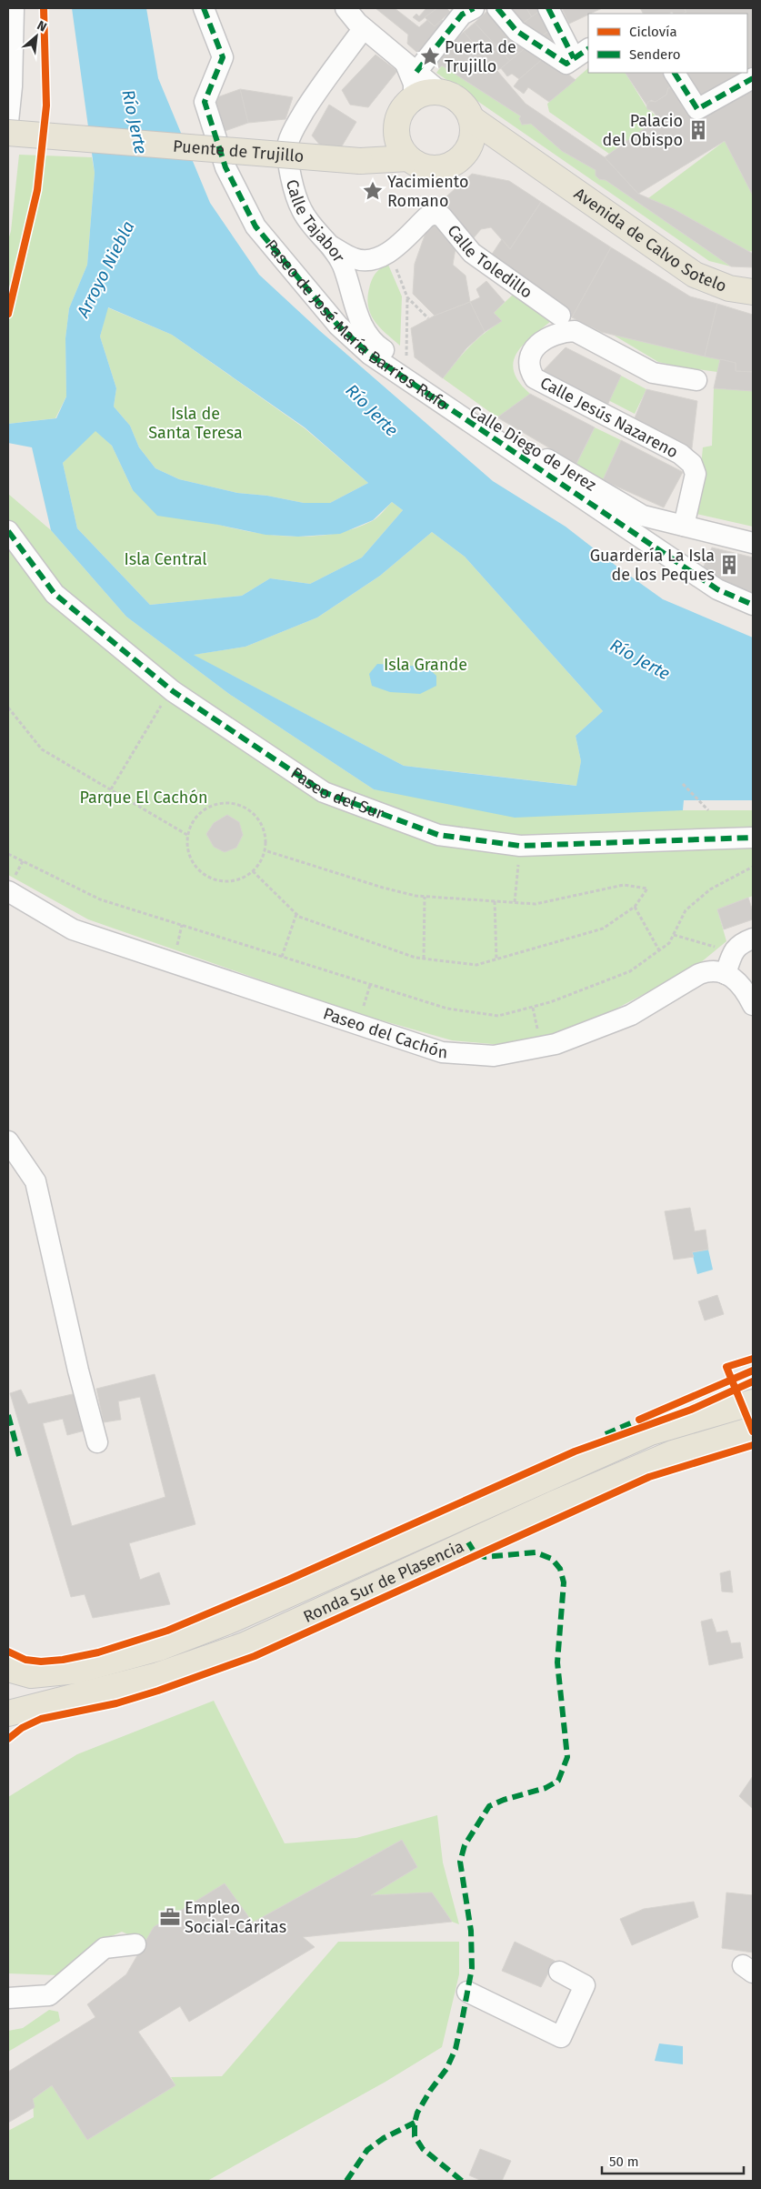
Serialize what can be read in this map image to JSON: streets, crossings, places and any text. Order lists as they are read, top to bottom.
{
  "streets": {
    "main road": ["Puente de Trujillo", "Avenida de Calvo Sotelo", "Ronda Sur de Plasencia"],
    "street": [
      "Calle Tajabor",
      "Calle Toledillo",
      "Paseo de José María Barrios Rufo",
      "Calle Jesús Nazareno",
      "Calle Diego de Jerez",
      "Paseo del Sur",
      "Paseo del Cachón"
    ]
  },
  "crossings": [
    ["Puente de Trujillo", "Avenida de Calvo Sotelo"],
    ["Calle Tajabor", "Calle Diego de Jerez"],
    ["Calle Jesús Nazareno", "Calle Diego de Jerez"]
  ],
  "water": ["Río Jerte", "Arroyo Niebla"],
  "parks": [
    "Isla de Santa Teresa",
    "Isla Central",
    "Isla Grande",
    "Parque El Cachón"
  ],
  "places": {
    "place": ["Puerta de Trujillo", "Yacimiento Romano"],
    "building": ["Palacio del Obispo", "Guardería La Isla de los Peques"],
    "office": ["Empleo Social-Cáritas"]
  },
  "legend": ["Ciclovía", "Sendero"],
  "scale_bar": "50 m",
  "north": "top right"
}
